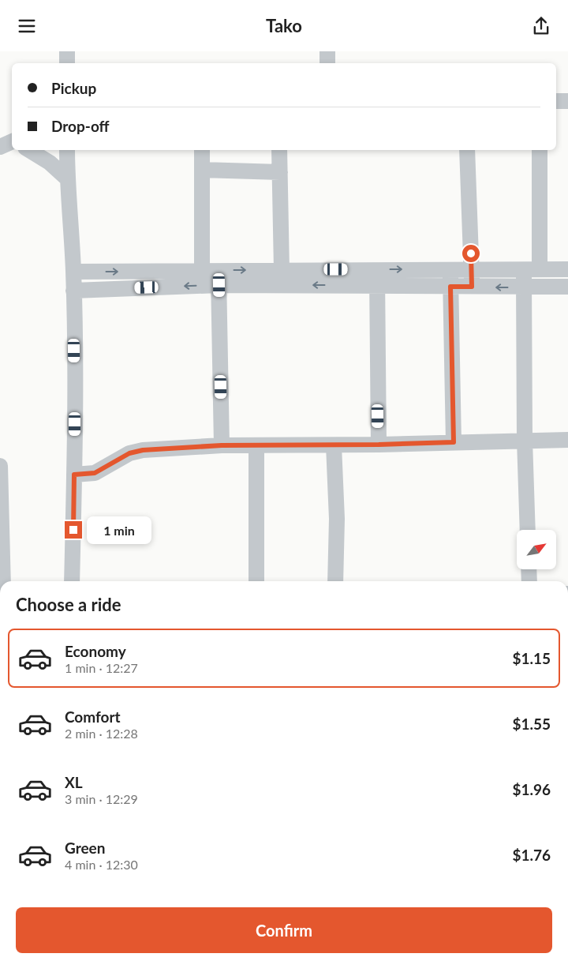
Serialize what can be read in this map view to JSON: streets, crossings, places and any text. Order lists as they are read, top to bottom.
{
  "north": "top right",
  "page": {
    "header": "Tako",
    "banner": ["Pickup", "Drop-off"],
    "bubble": "1 min",
    "heading": "Choose a ride",
    "list": [
      {
        "name": "Economy",
        "note": "1 min · 12:27",
        "value": "$1.15"
      },
      {
        "name": "Comfort",
        "note": "2 min · 12:28",
        "value": "$1.55"
      },
      {
        "name": "XL",
        "note": "3 min · 12:29",
        "value": "$1.96"
      },
      {
        "name": "Green",
        "note": "4 min · 12:30",
        "value": "$1.76"
      }
    ],
    "buttons": "Confirm"
  }
}
